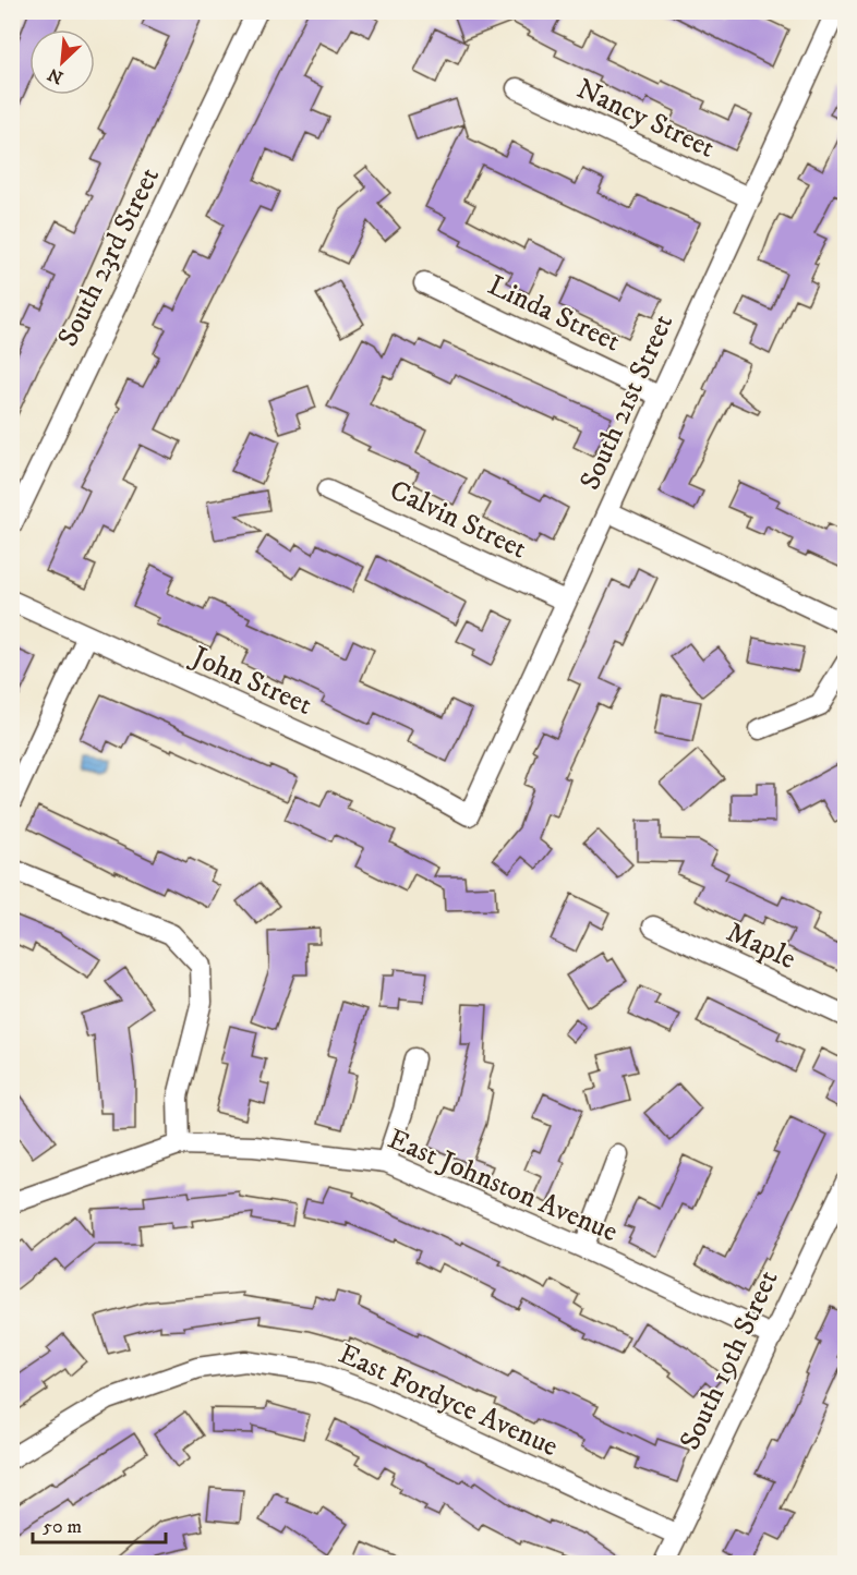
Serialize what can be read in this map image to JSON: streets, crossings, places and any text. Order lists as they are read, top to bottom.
{
  "streets": {
    "street": [
      "Nancy Street",
      "South 23rd Street",
      "Linda Street",
      "South 21st Street",
      "Calvin Street",
      "John Street",
      "Maple",
      "East Johnston Avenue",
      "South 19th Street",
      "East Fordyce Avenue"
    ]
  },
  "crossings": [
    ["Nancy Street", "South 21st Street"],
    ["Linda Street", "South 21st Street"],
    ["South 21st Street", "Calvin Street"],
    ["South 21st Street", "John Street"],
    ["East Johnston Avenue", "South 19th Street"],
    ["South 19th Street", "East Fordyce Avenue"]
  ],
  "scale_bar": "50 m",
  "north": "bottom left"
}
